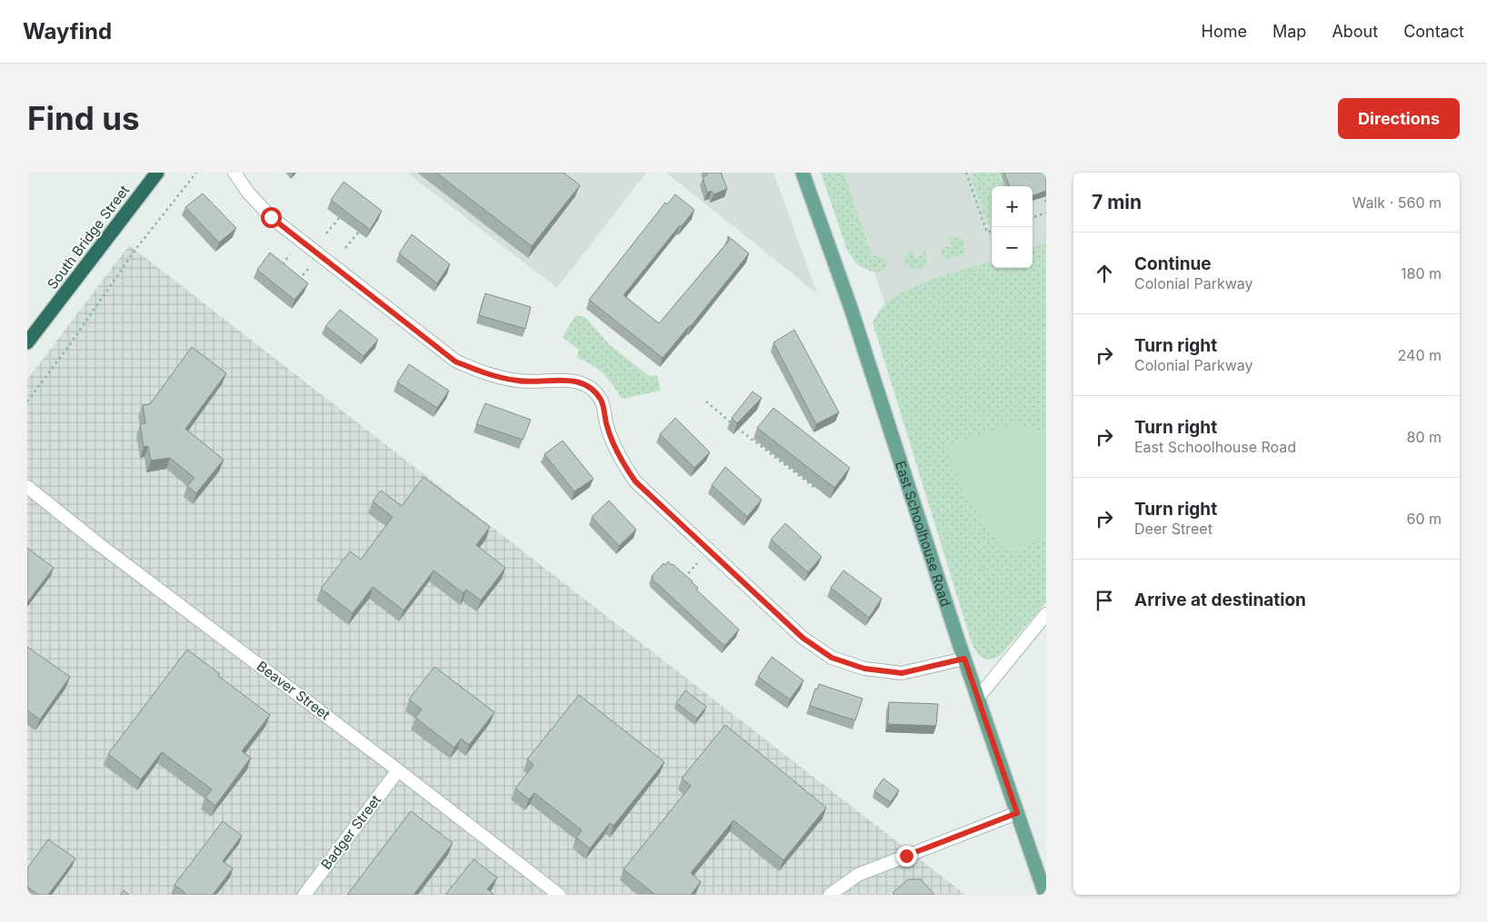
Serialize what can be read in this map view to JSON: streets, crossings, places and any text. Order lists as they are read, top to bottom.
{
  "streets": {
    "highway": ["South Bridge Street"],
    "main road": ["East Schoolhouse Road"],
    "street": ["Beaver Street", "Badger Street"]
  },
  "crossings": [
    ["Beaver Street", "Badger Street"]
  ],
  "page": {
    "header": "Wayfind",
    "nav": [
      "Home",
      "Map",
      "About",
      "Contact"
    ],
    "buttons": "Directions",
    "title": "Find us",
    "heading": ["7 min", "Walk · 560 m"],
    "map_buttons": ["+", "−"],
    "list": [
      ["Continue", "Colonial Parkway", "180 m"],
      ["Turn right", "Colonial Parkway", "240 m"],
      ["Turn right", "East Schoolhouse Road", "80 m"],
      ["Turn right", "Deer Street", "60 m"],
      "Arrive at destination"
    ]
  }
}
